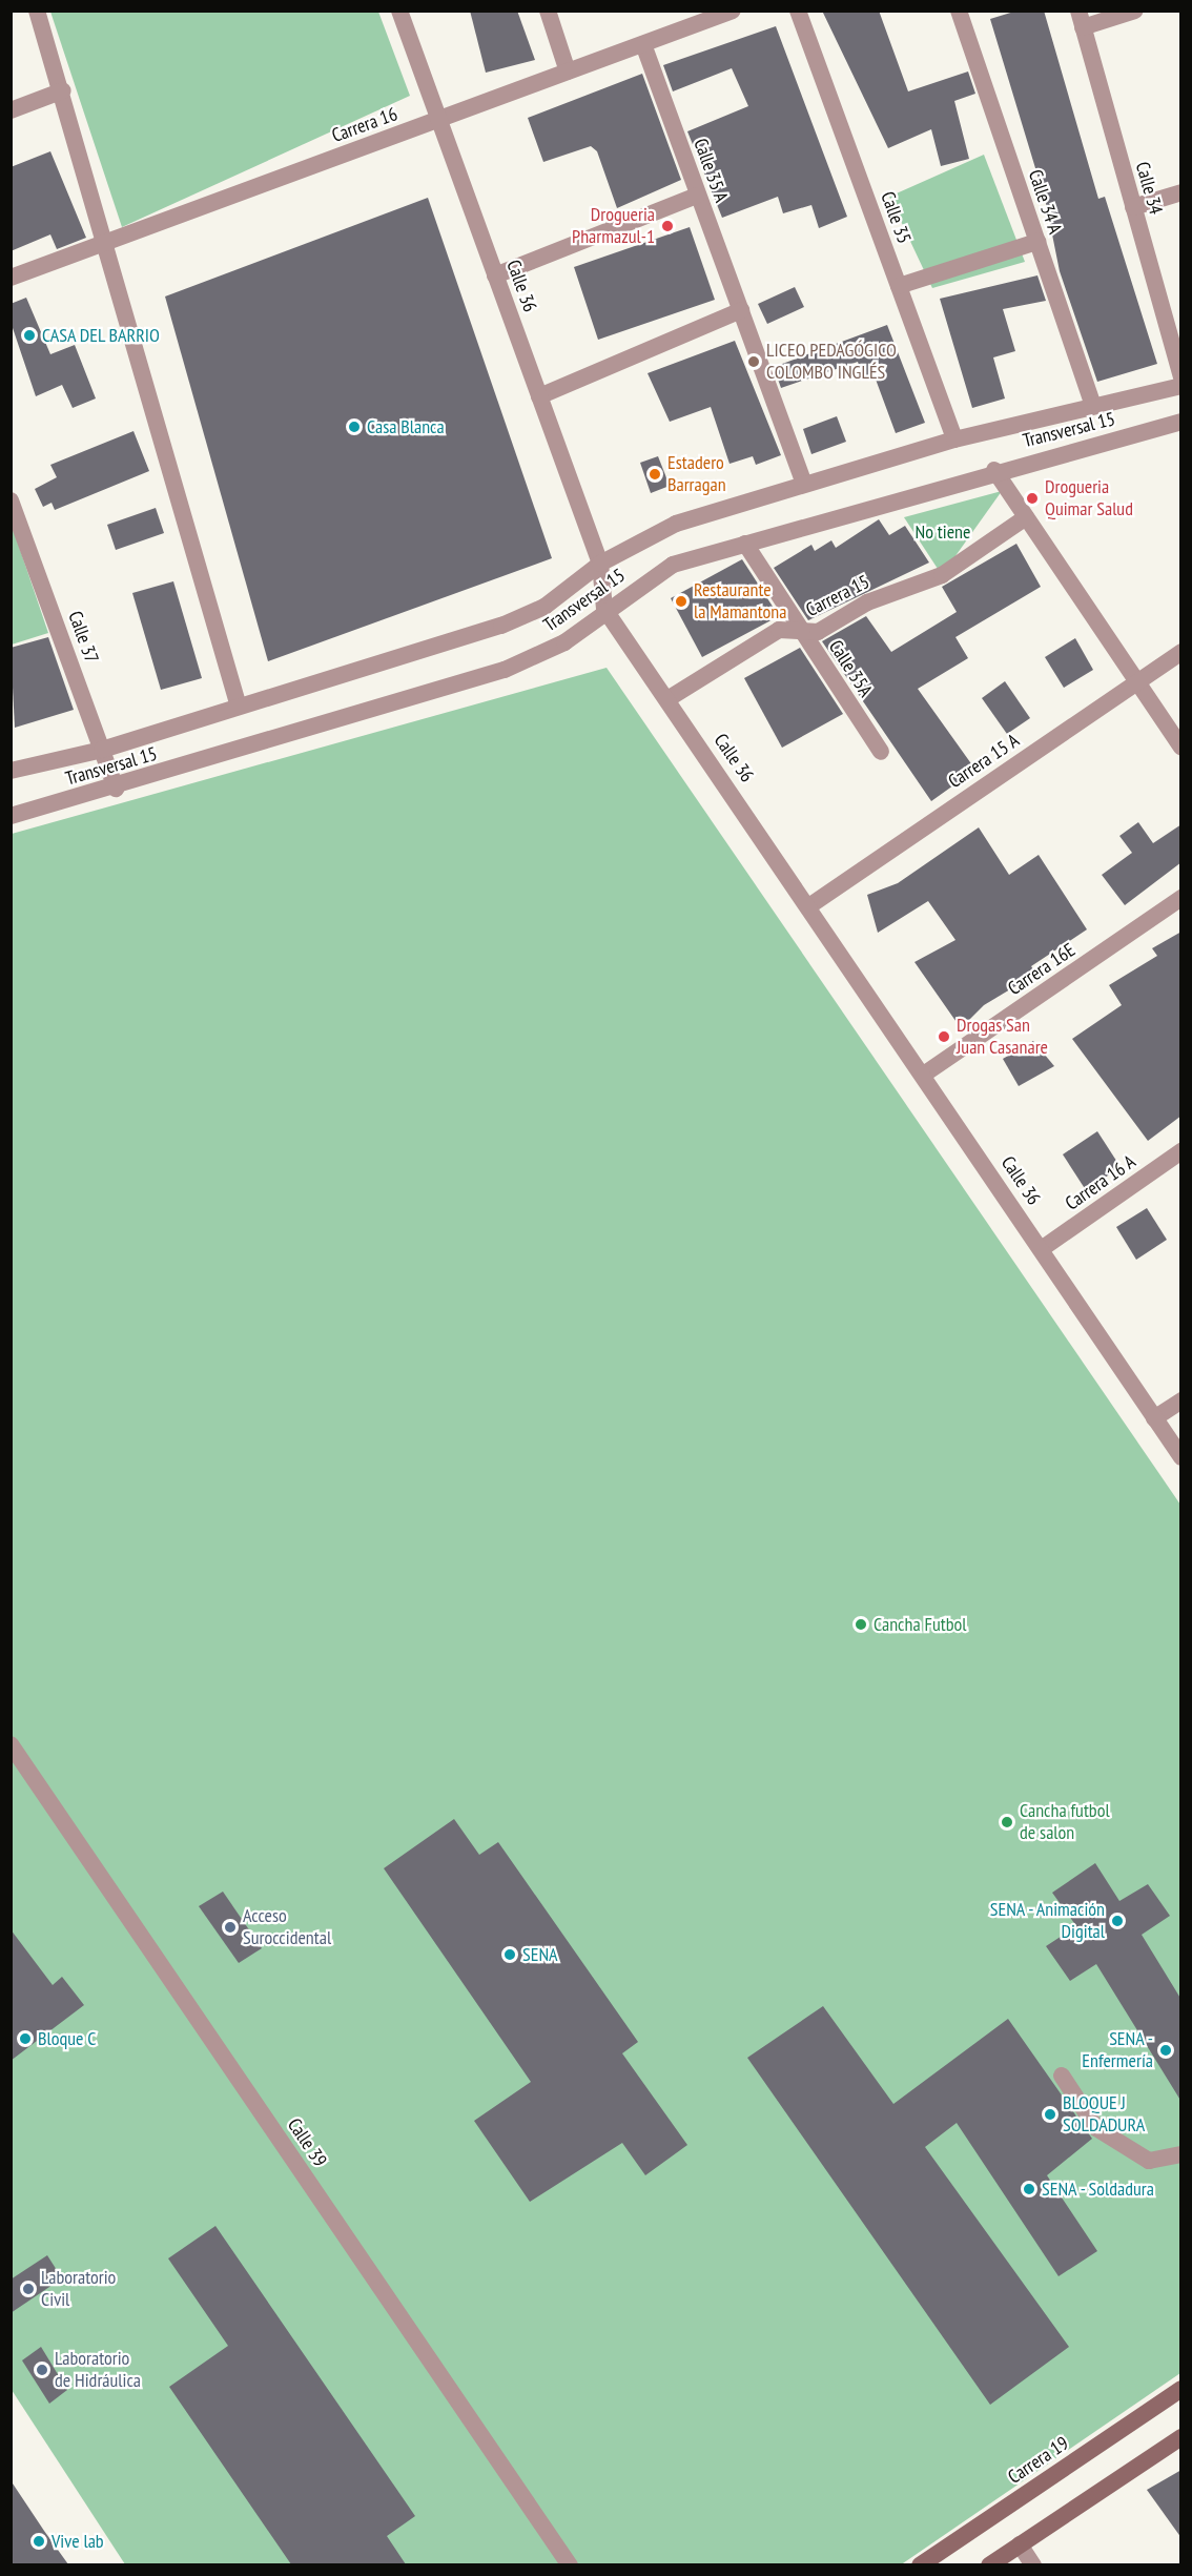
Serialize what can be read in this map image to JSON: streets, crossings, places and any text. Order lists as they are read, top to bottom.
{
  "streets": {
    "main road": ["Carrera 19"],
    "street": [
      "Carrera 16",
      "Calle 35 A",
      "Calle 34",
      "Calle 34 A",
      "Calle 35",
      "Calle 36",
      "Transversal 15",
      "Carrera 15",
      "Calle 37",
      "Calle 35A",
      "Carrera 15 A",
      "Carrera 16E",
      "Carrera 16 A",
      "Calle 39"
    ]
  },
  "crossings": [
    ["Carrera 16", "Calle 35 A"],
    ["Carrera 16", "Calle 36"],
    ["Calle 35 A", "Transversal 15"],
    ["Calle 34 A", "Transversal 15"],
    ["Calle 35", "Transversal 15"],
    ["Calle 36", "Transversal 15"],
    ["Calle 36", "Carrera 15"],
    ["Calle 36", "Carrera 15 A"],
    ["Calle 36", "Carrera 16E"],
    ["Calle 36", "Carrera 16 A"],
    ["Transversal 15", "Calle 37"],
    ["Transversal 15", "Calle 35A"],
    ["Carrera 15", "Calle 35A"]
  ],
  "parks": ["No tiene"],
  "places": [
    "Drogueria Pharmazul-1",
    "CASA DEL BARRIO",
    "LICEO PEDAGÓGICO COLOMBO INGLÉS",
    "Casa Blanca",
    "Estadero Barragan",
    "Drogueria Quimar Salud",
    "Restaurante la Mamantona",
    "Drogas San Juan Casanare",
    "Cancha Futbol",
    "Cancha futbol de salon",
    "SENA - Animación Digital",
    "Acceso Suroccidental",
    "SENA",
    "Bloque C",
    "SENA - Enfermería",
    "BLOQUE J SOLDADURA",
    "SENA - Soldadura",
    "Laboratorio Civil",
    "Laboratorio de Hidráulica",
    "Vive lab"
  ]
}
